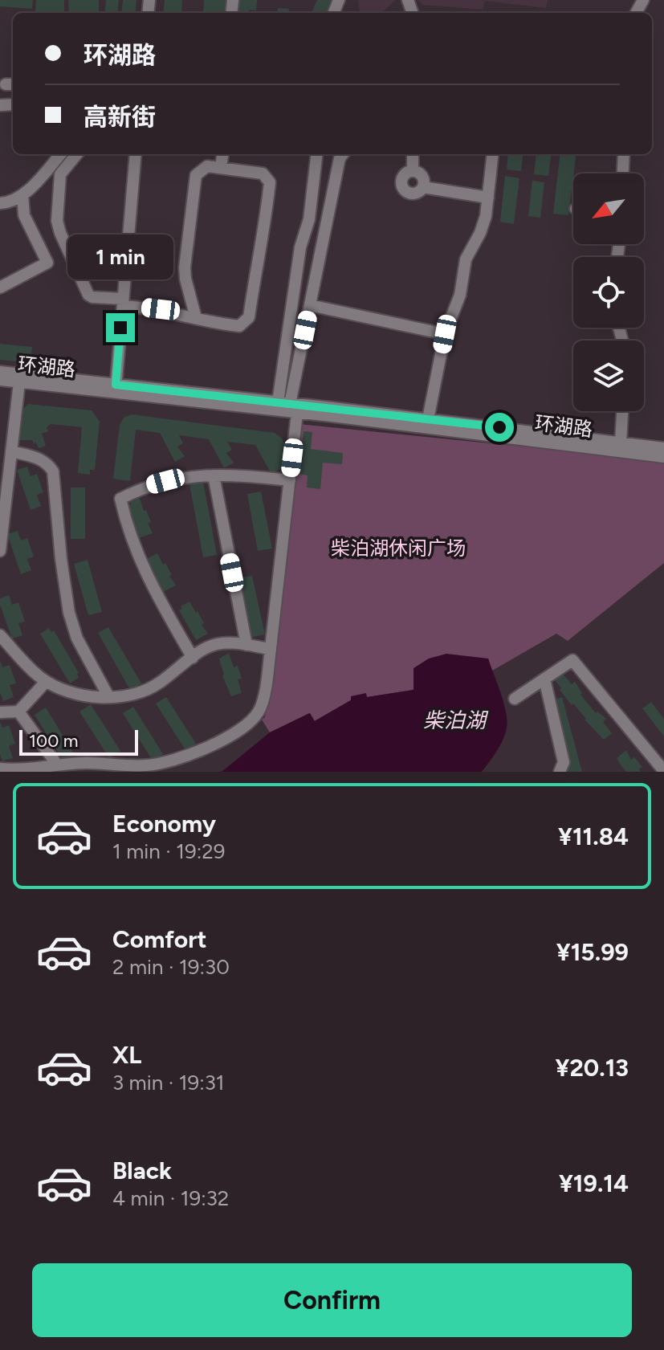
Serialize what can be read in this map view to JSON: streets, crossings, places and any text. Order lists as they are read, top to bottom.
{
  "streets": {
    "street": ["环湖路"]
  },
  "water": ["柴泊湖"],
  "parks": ["柴泊湖休闲广场"],
  "scale_bar": "100 m",
  "north": "bottom left",
  "page": {
    "banner": ["环湖路", "高新街"],
    "bubble": "1 min",
    "scale": "100 m",
    "list": [
      {
        "name": "Economy",
        "note": "1 min · 19:29",
        "value": "¥11.84"
      },
      {
        "name": "Comfort",
        "note": "2 min · 19:30",
        "value": "¥15.99"
      },
      {
        "name": "XL",
        "note": "3 min · 19:31",
        "value": "¥20.13"
      },
      {
        "name": "Black",
        "note": "4 min · 19:32",
        "value": "¥19.14"
      }
    ],
    "buttons": "Confirm"
  }
}
